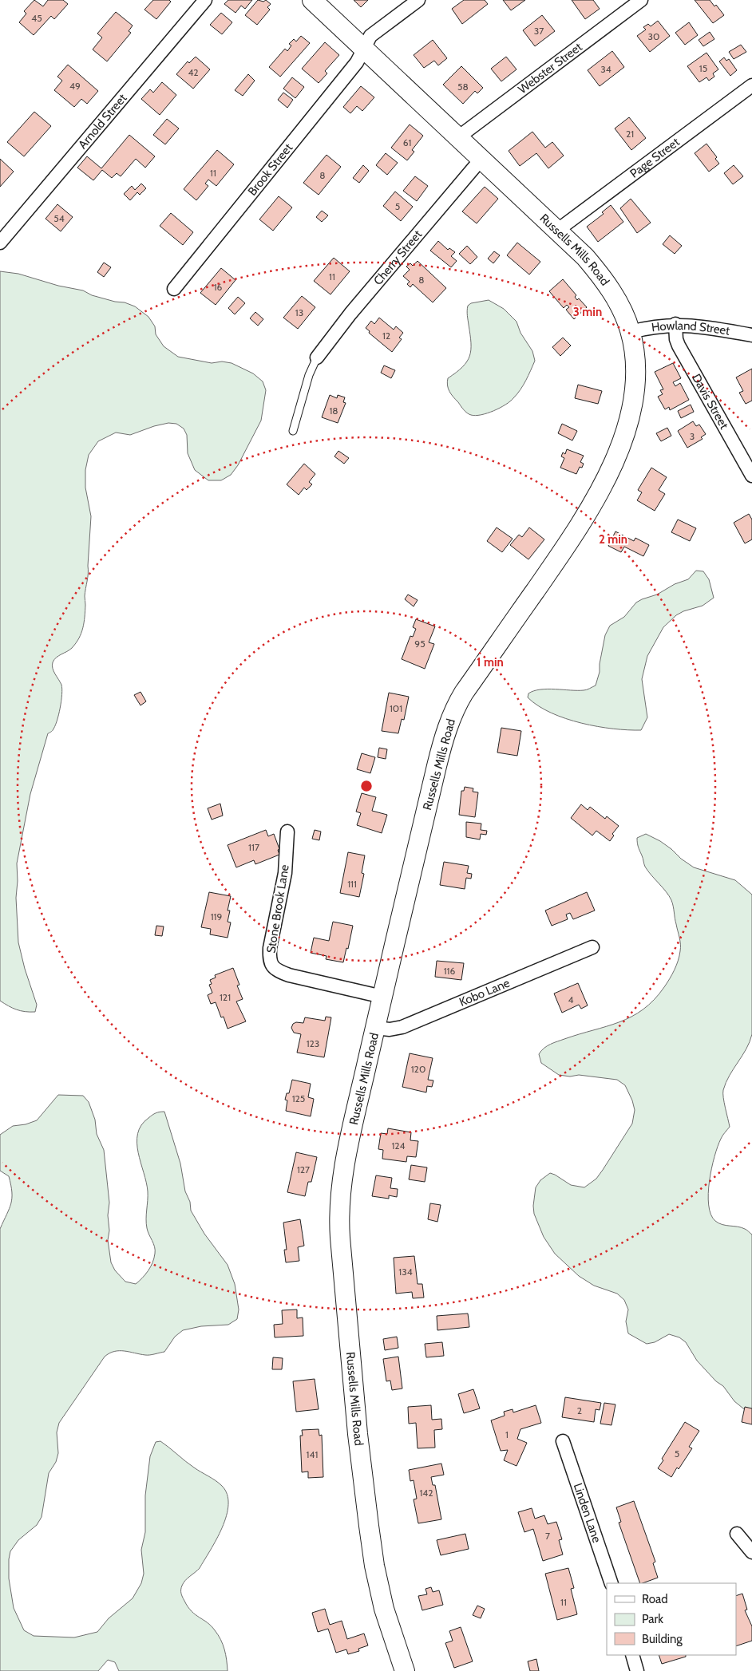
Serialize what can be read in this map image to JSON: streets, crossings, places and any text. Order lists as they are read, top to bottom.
{
  "streets": {
    "main road": ["Russells Mills Road"],
    "street": [
      "Webster Street",
      "Arnold Street",
      "Page Street",
      "Brook Street",
      "Cherry Street",
      "Howland Street",
      "Davis Street",
      "Stone Brook Lane",
      "Kobo Lane",
      "Linden Lane"
    ]
  },
  "crossings": [
    ["Webster Street", "Russells Mills Road"],
    ["Page Street", "Russells Mills Road"],
    ["Brook Street", "Russells Mills Road"],
    ["Russells Mills Road", "Cherry Street"],
    ["Russells Mills Road", "Howland Street"],
    ["Russells Mills Road", "Stone Brook Lane"],
    ["Russells Mills Road", "Kobo Lane"],
    ["Howland Street", "Davis Street"]
  ],
  "house_numbers": [
    "45",
    "37",
    "30",
    "15",
    "34",
    "42",
    "49",
    "58",
    "21",
    "61",
    "11",
    "8",
    "5",
    "54",
    "11",
    "8",
    "16",
    "13",
    "12",
    "18",
    "3",
    "95",
    "101",
    "117",
    "111",
    "119",
    "116",
    "121",
    "4",
    "123",
    "120",
    "125",
    "124",
    "127",
    "134",
    "2",
    "1",
    "5",
    "141",
    "142",
    "7",
    "11"
  ],
  "legend": ["Road", "Park", "Building"],
  "rings": ["3 min", "2 min", "1 min"]
}
